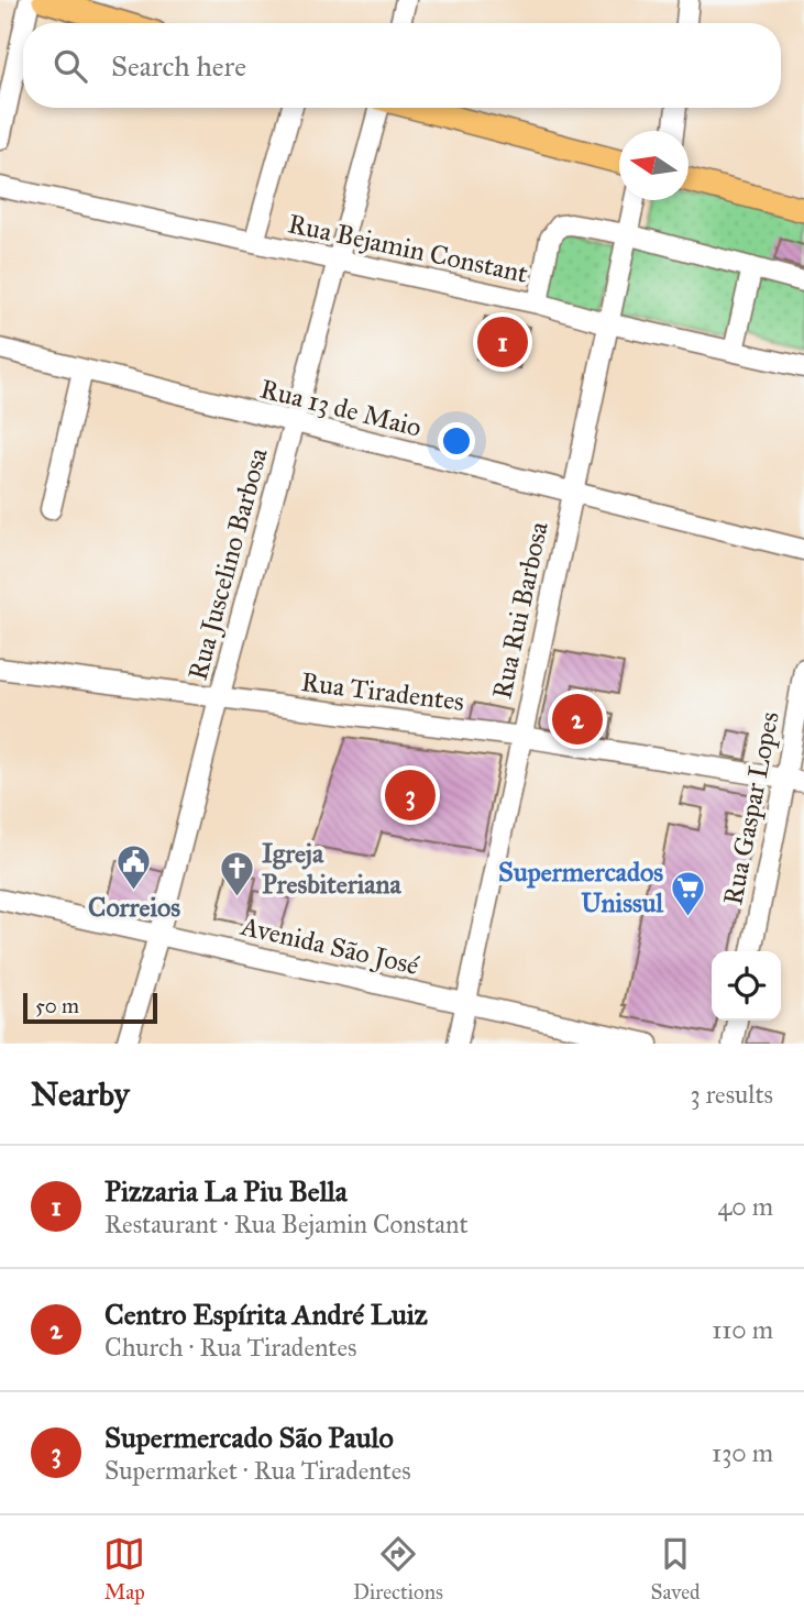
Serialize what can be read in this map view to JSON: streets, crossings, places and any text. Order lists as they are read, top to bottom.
{
  "streets": {
    "street": [
      "Rua Bejamin Constant",
      "Rua 13 de Maio",
      "Rua Juscelino Barbosa",
      "Rua Rui Barbosa",
      "Rua Tiradentes",
      "Rua Gaspar Lopes",
      "Avenida São José"
    ]
  },
  "crossings": [
    ["Rua Bejamin Constant", "Rua Juscelino Barbosa"],
    ["Rua Bejamin Constant", "Rua Rui Barbosa"],
    ["Rua 13 de Maio", "Rua Juscelino Barbosa"],
    ["Rua 13 de Maio", "Rua Rui Barbosa"],
    ["Rua Juscelino Barbosa", "Rua Tiradentes"],
    ["Rua Juscelino Barbosa", "Avenida São José"],
    ["Rua Rui Barbosa", "Rua Tiradentes"],
    ["Rua Rui Barbosa", "Avenida São José"],
    ["Rua Tiradentes", "Rua Gaspar Lopes"]
  ],
  "places": {
    "public building": ["Correios"],
    "church": ["Igreja Presbiteriana"],
    "supermarket": ["Supermercados Unissul"]
  },
  "scale_bar": "50 m",
  "north": "left",
  "page": {
    "search": "Search here",
    "pins": ["1", "2", "3"],
    "scale": "50 m",
    "heading": ["Nearby", "3 results"],
    "list": [
      {
        "mark": "1",
        "name": "Pizzaria La Piu Bella",
        "note": "Restaurant · Rua Bejamin Constant",
        "value": "40 m"
      },
      {
        "mark": "2",
        "name": "Centro Espírita André Luiz",
        "note": "Church · Rua Tiradentes",
        "value": "110 m"
      },
      {
        "mark": "3",
        "name": "Supermercado São Paulo",
        "note": "Supermarket · Rua Tiradentes",
        "value": "130 m"
      }
    ],
    "nav": ["Map", "Directions", "Saved"]
  }
}
